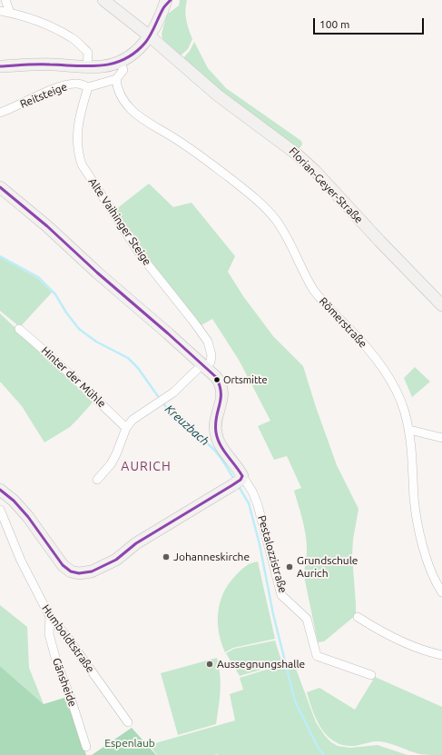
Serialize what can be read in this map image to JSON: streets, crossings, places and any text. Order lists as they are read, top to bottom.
{
  "streets": {
    "main road": ["Florian-Geyer-Straße"],
    "street": [
      "Reitsteige",
      "Alte Vaihinger Steige",
      "Römerstraße",
      "Hinter der Mühle",
      "Pestalozzistraße",
      "Humboldtstraße",
      "Gänsheide"
    ]
  },
  "crossings": [
    ["Reitsteige", "Alte Vaihinger Steige"],
    ["Humboldtstraße", "Gänsheide"]
  ],
  "districts": ["AURICH"],
  "water": ["Kreuzbach"],
  "parks": ["Espenlaub"],
  "places": [
    "Ortsmitte",
    "Johanneskirche",
    "Grundschule Aurich",
    "Aussegnungshalle"
  ],
  "scale_bar": "100 m"
}
